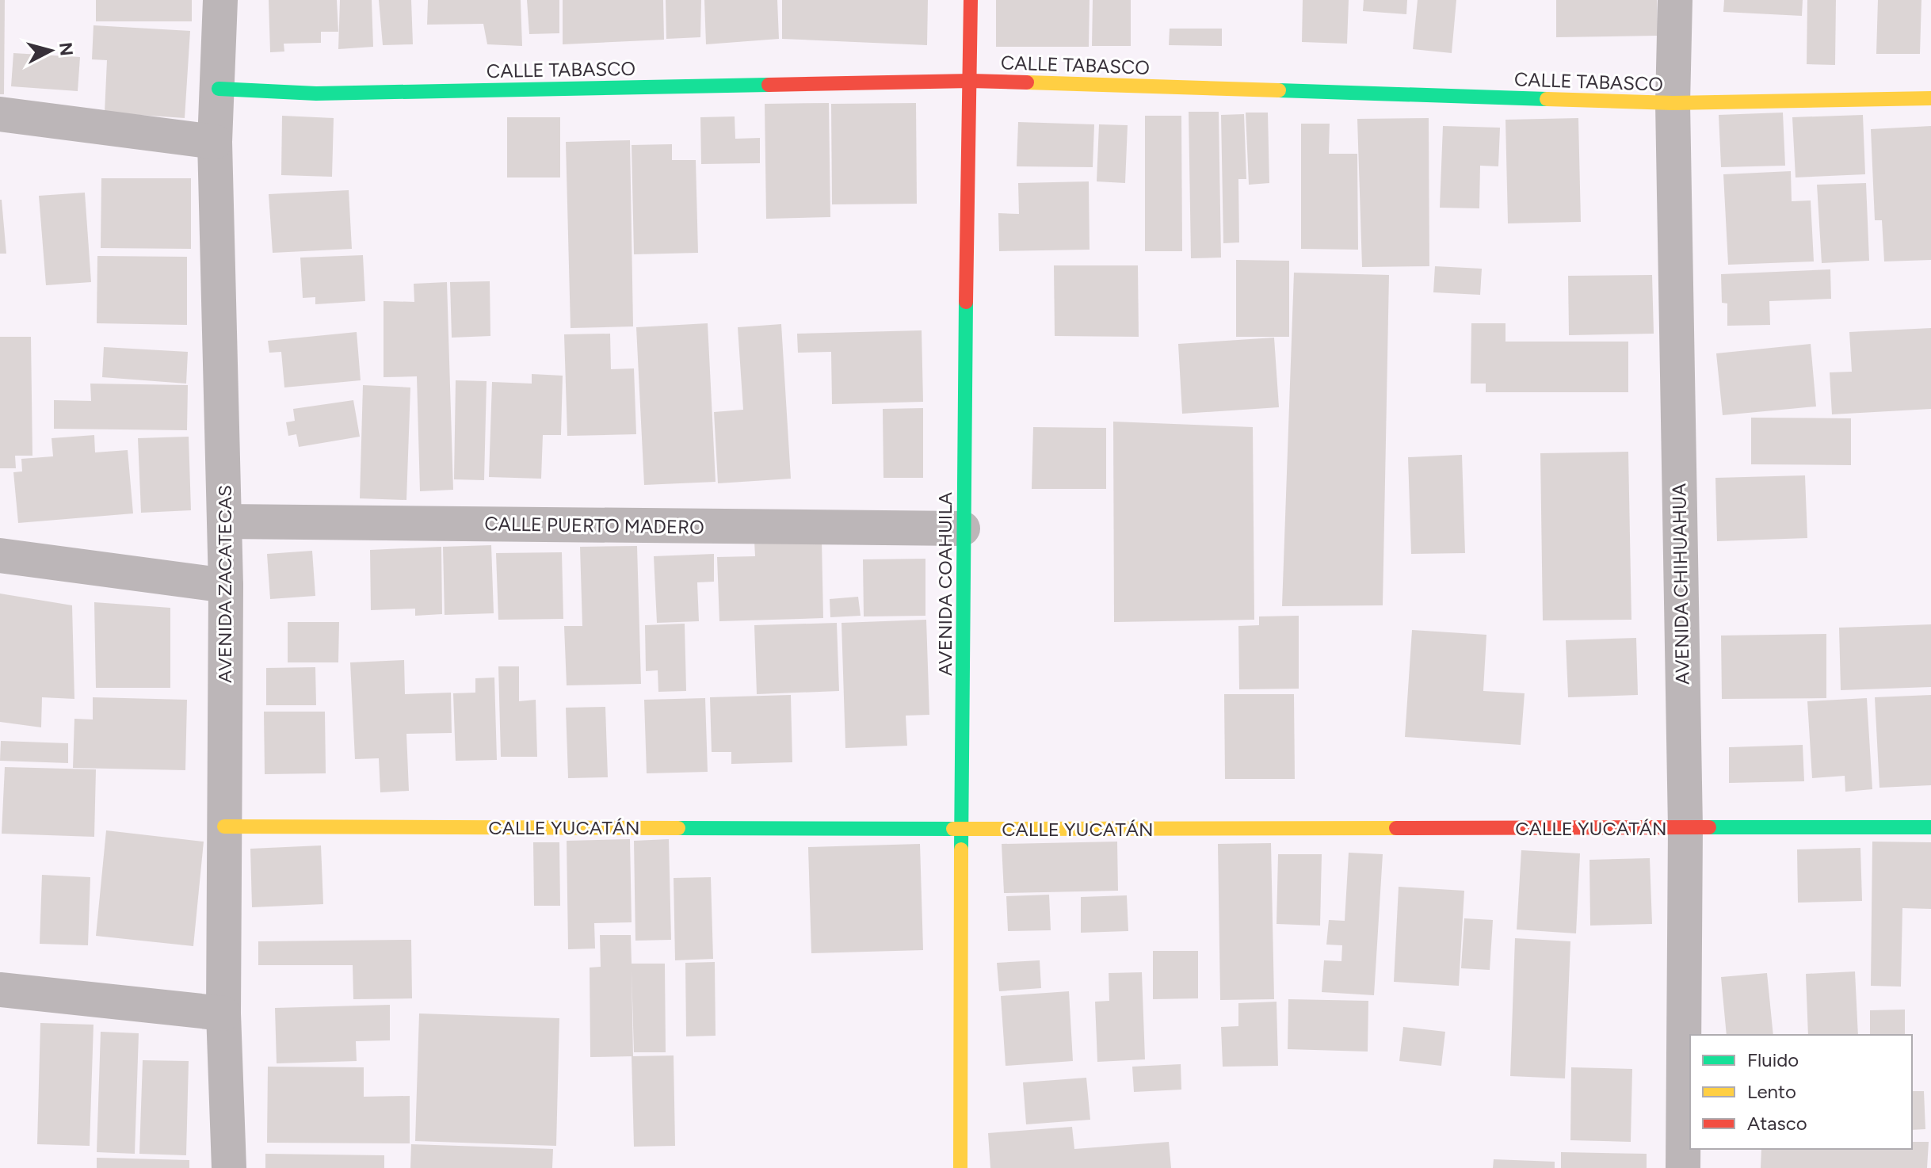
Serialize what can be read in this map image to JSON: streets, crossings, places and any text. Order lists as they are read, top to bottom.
{
  "streets": {
    "street": [
      "CALLE TABASCO",
      "CALLE PUERTO MADERO",
      "AVENIDA ZACATECAS",
      "AVENIDA COAHUILA",
      "AVENIDA CHIHUAHUA",
      "CALLE YUCATÁN"
    ]
  },
  "crossings": [
    ["CALLE TABASCO", "AVENIDA ZACATECAS"],
    ["CALLE TABASCO", "AVENIDA COAHUILA"],
    ["CALLE TABASCO", "AVENIDA CHIHUAHUA"],
    ["CALLE PUERTO MADERO", "AVENIDA ZACATECAS"],
    ["CALLE PUERTO MADERO", "AVENIDA COAHUILA"],
    ["AVENIDA ZACATECAS", "CALLE YUCATÁN"],
    ["AVENIDA COAHUILA", "CALLE YUCATÁN"],
    ["AVENIDA CHIHUAHUA", "CALLE YUCATÁN"]
  ],
  "legend": ["Fluido", "Lento", "Atasco"],
  "north": "right"
}
